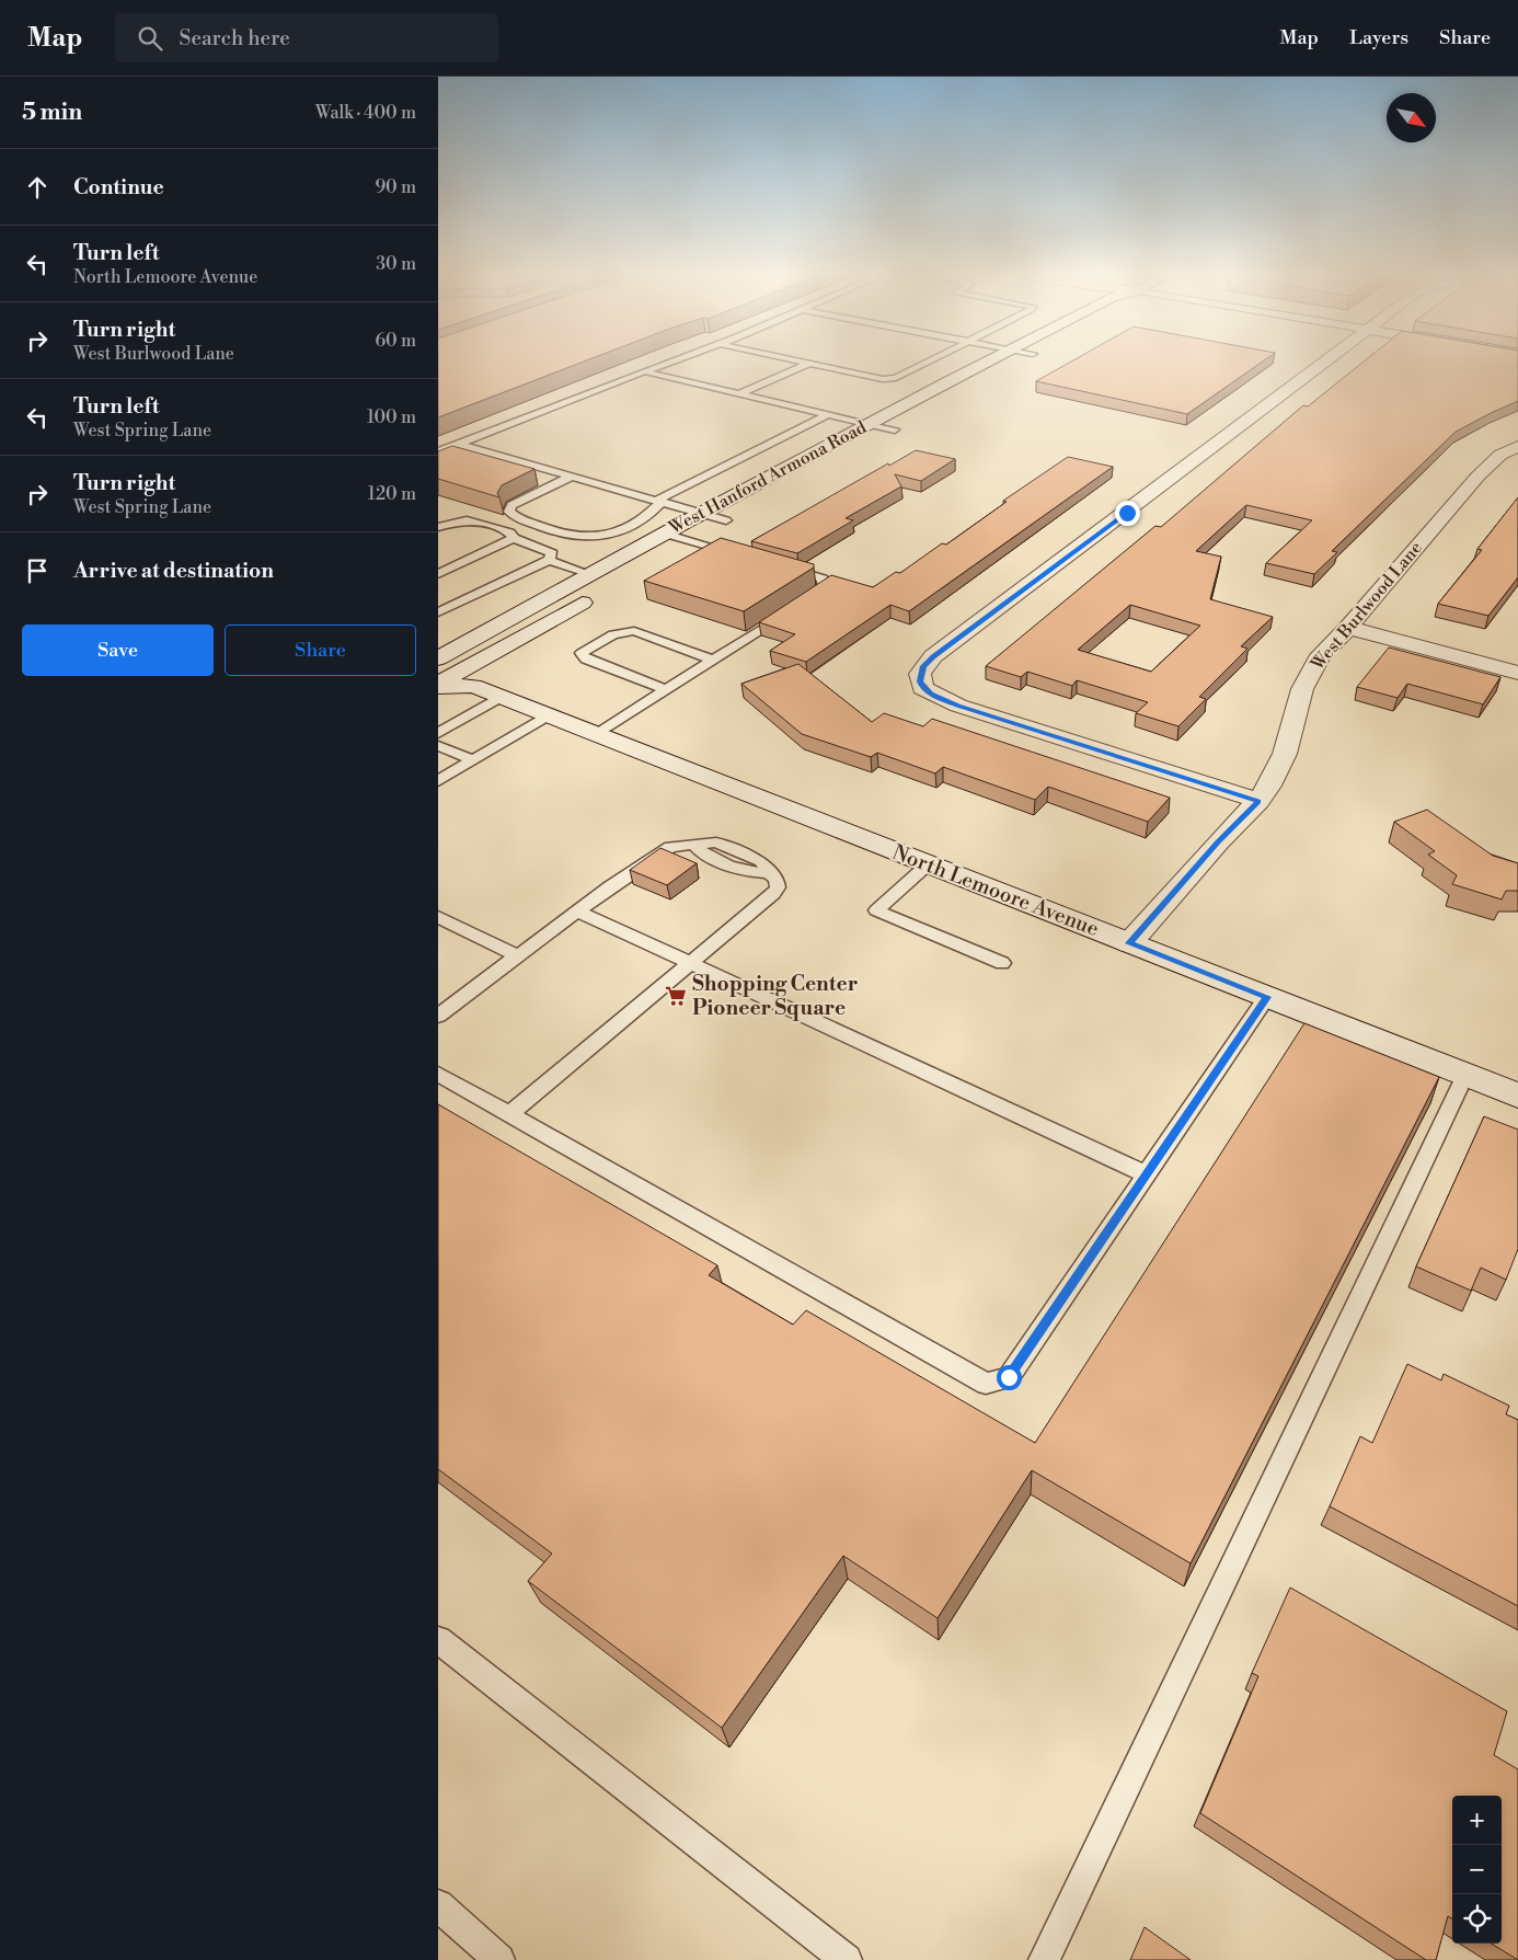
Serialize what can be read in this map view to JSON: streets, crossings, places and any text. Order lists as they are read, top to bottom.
{
  "streets": {
    "street": ["West Hanford Armona Road", "West Burlwood Lane", "North Lemoore Avenue"]
  },
  "crossings": [
    ["West Hanford Armona Road", "North Lemoore Avenue"],
    ["West Burlwood Lane", "North Lemoore Avenue"]
  ],
  "places": {
    "supermarket": ["Shopping Center Pioneer Square"]
  },
  "north": "bottom right",
  "page": {
    "header": "Map",
    "search": "Search here",
    "nav": ["Map", "Layers", "Share"],
    "heading": ["5 min", "Walk · 400 m"],
    "list": [
      ["Continue", "90 m"],
      ["Turn left", "North Lemoore Avenue", "30 m"],
      ["Turn right", "West Burlwood Lane", "60 m"],
      ["Turn left", "West Spring Lane", "100 m"],
      ["Turn right", "West Spring Lane", "120 m"],
      "Arrive at destination"
    ],
    "buttons": ["Save", "Share"],
    "map_buttons": ["+", "−"]
  }
}
